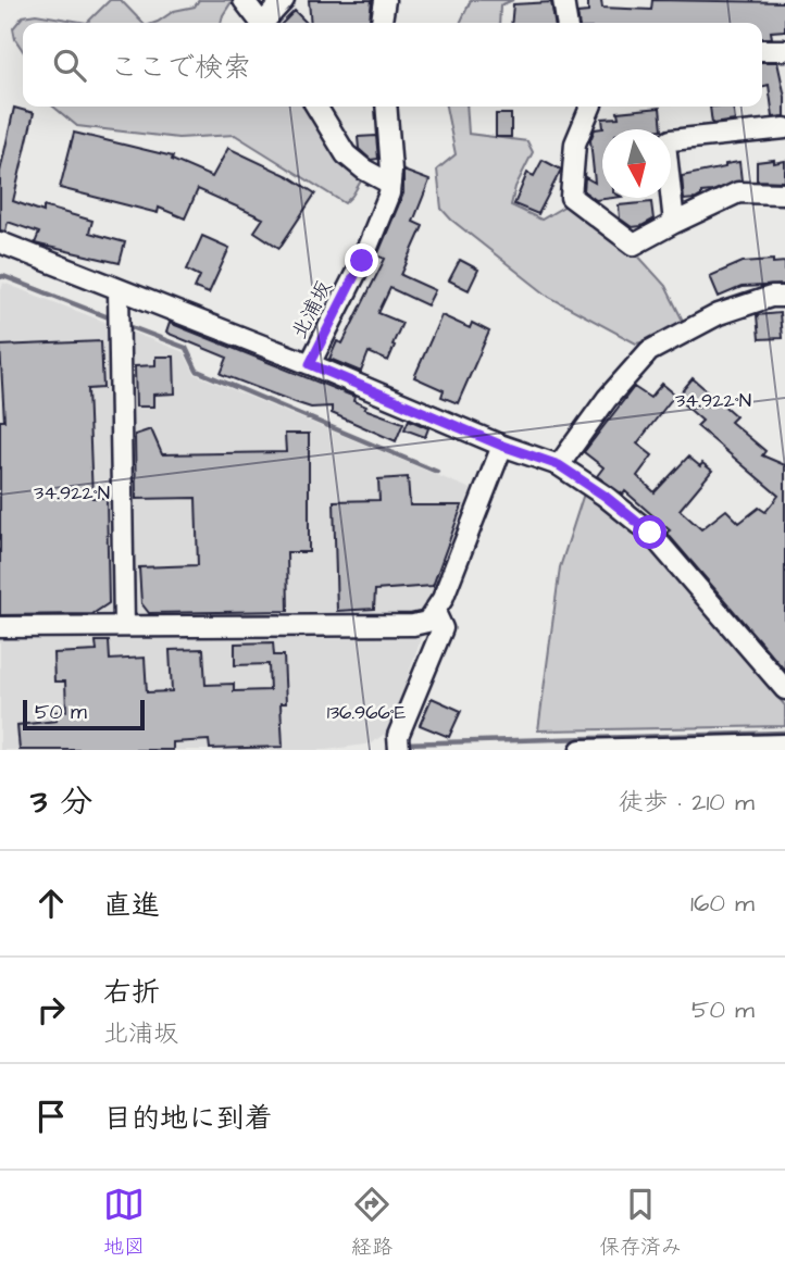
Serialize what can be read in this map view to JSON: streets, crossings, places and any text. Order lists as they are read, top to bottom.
{
  "streets": {
    "street": ["北浦坂"]
  },
  "scale_bar": "50 m",
  "north": "bottom",
  "page": {
    "search": "ここで検索",
    "scale": "50 m",
    "heading": ["3 分", "徒歩 · 210 m"],
    "list": [
      ["直進", "160 m"],
      ["右折", "北浦坂", "50 m"],
      "目的地に到着"
    ],
    "nav": ["地図", "経路", "保存済み"]
  },
  "coordinates": ["34.922°N", "136.966°E"]
}
